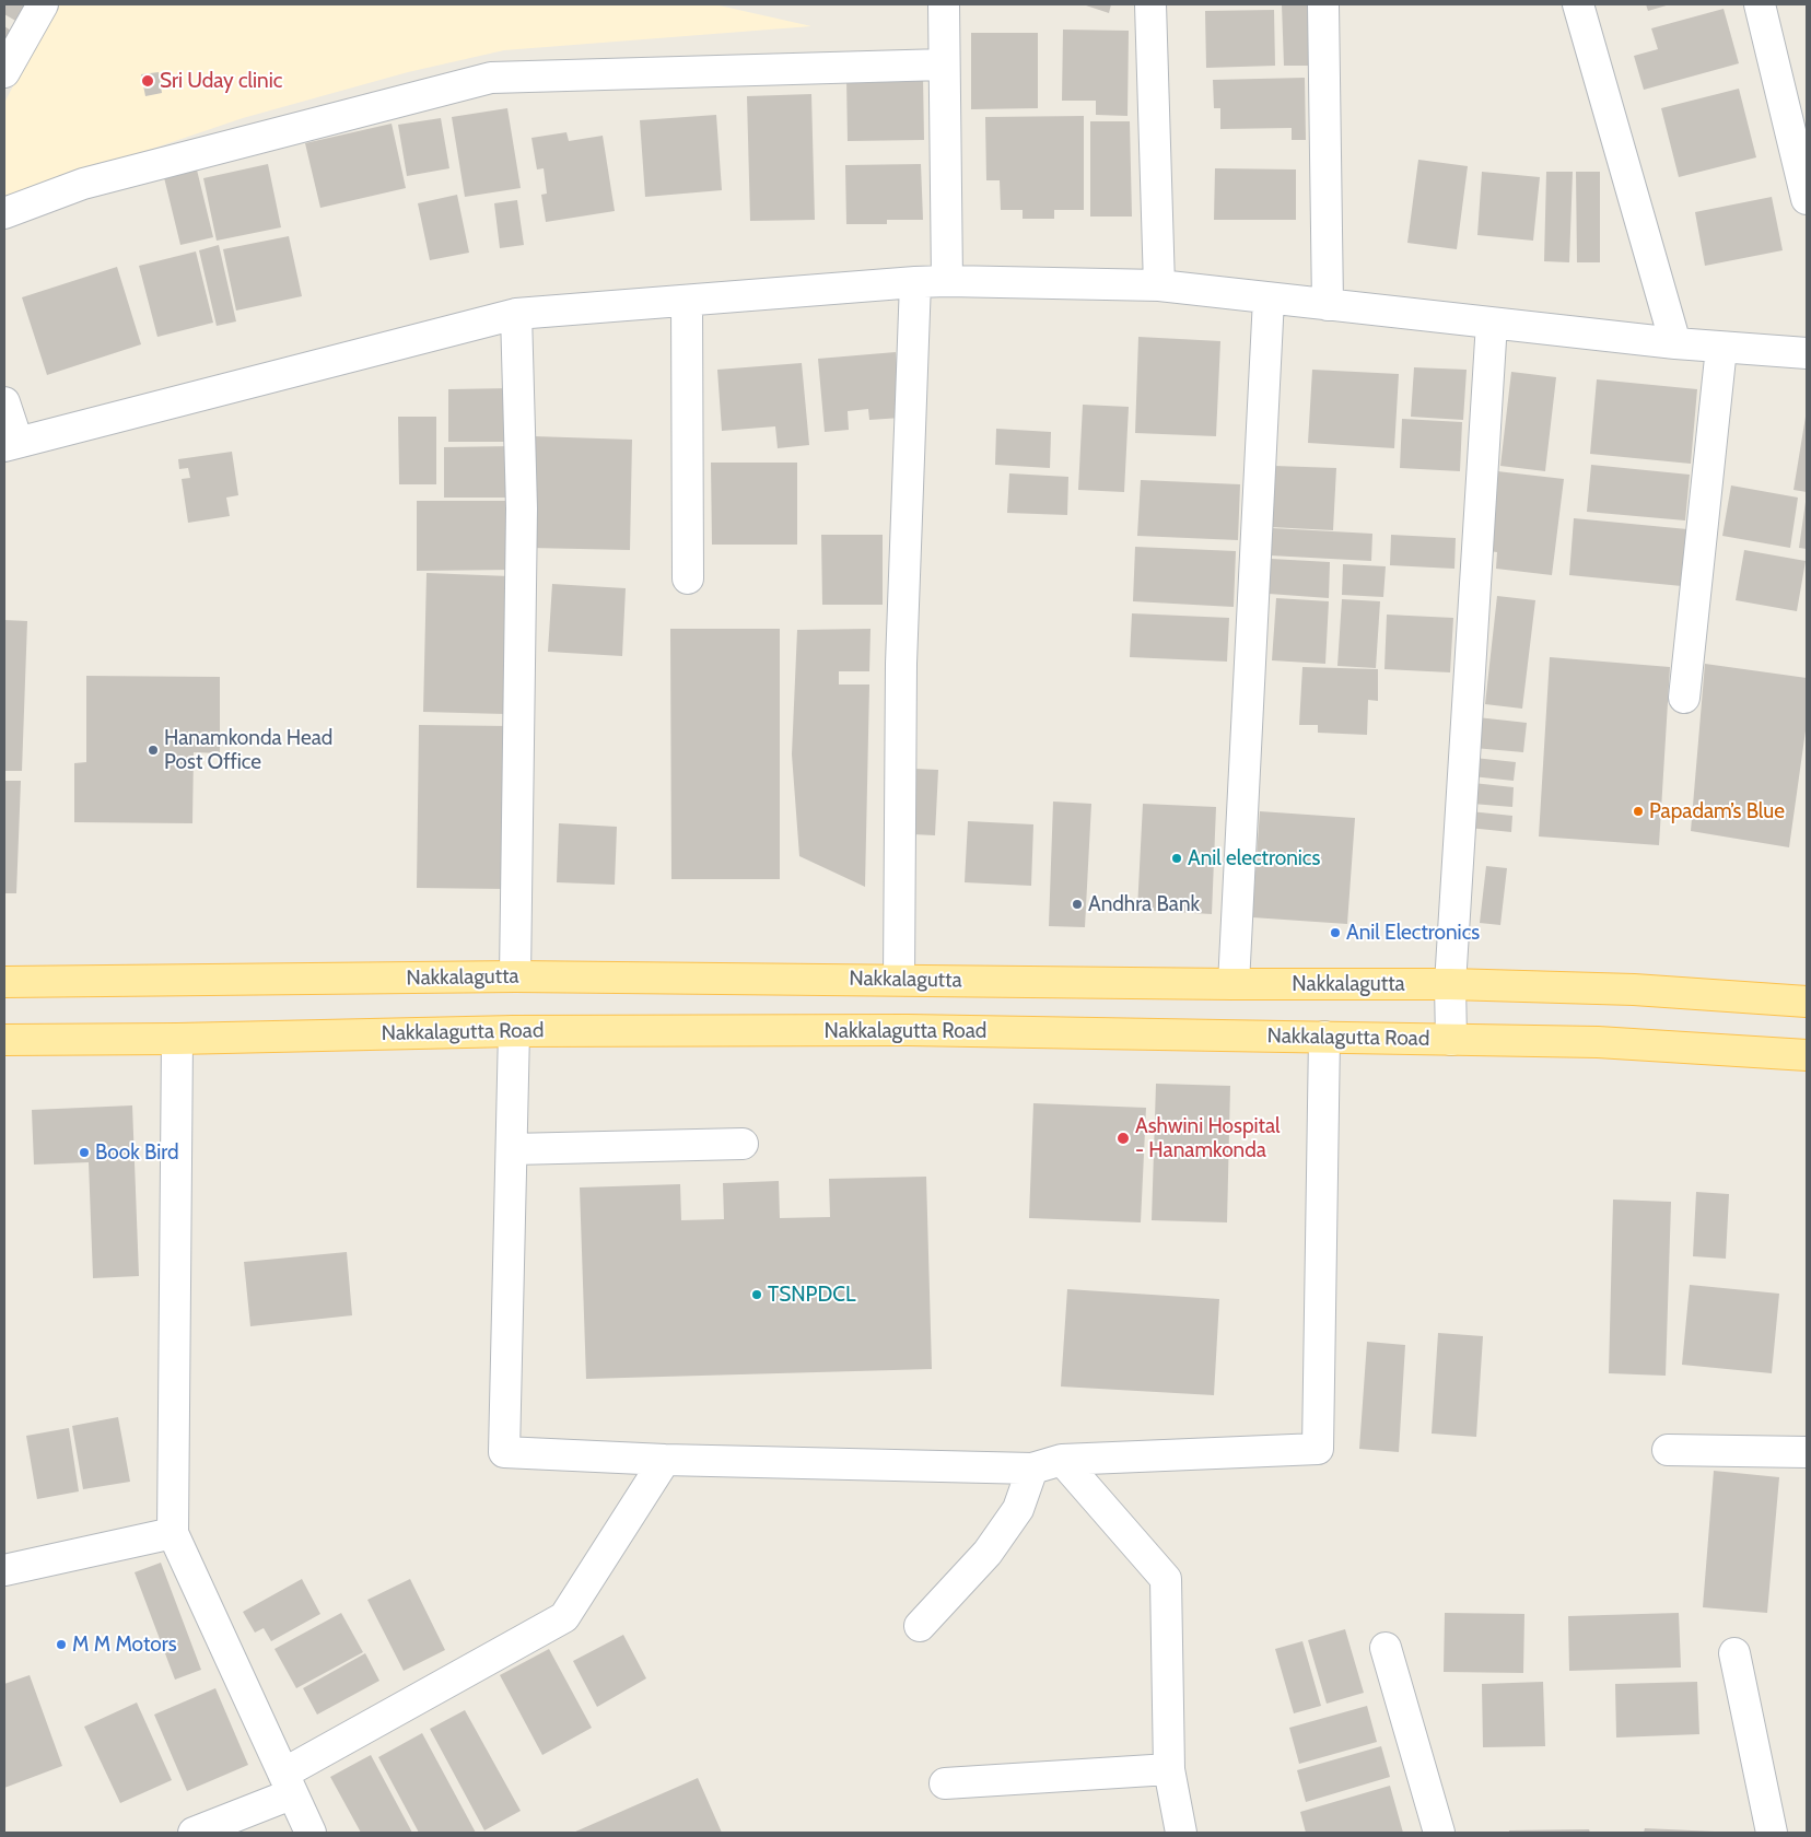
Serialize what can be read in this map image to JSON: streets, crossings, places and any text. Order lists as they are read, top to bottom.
{
  "streets": {
    "main road": ["Nakkalagutta", "Nakkalagutta Road"]
  },
  "places": [
    "Sri Uday clinic",
    "Hanamkonda Head Post Office",
    "Papadam’s Blue",
    "Anil electronics",
    "Andhra Bank",
    "Anil Electronics",
    "Ashwini Hospital - Hanamkonda",
    "Book Bird",
    "TSNPDCL",
    "M M Motors"
  ]
}
